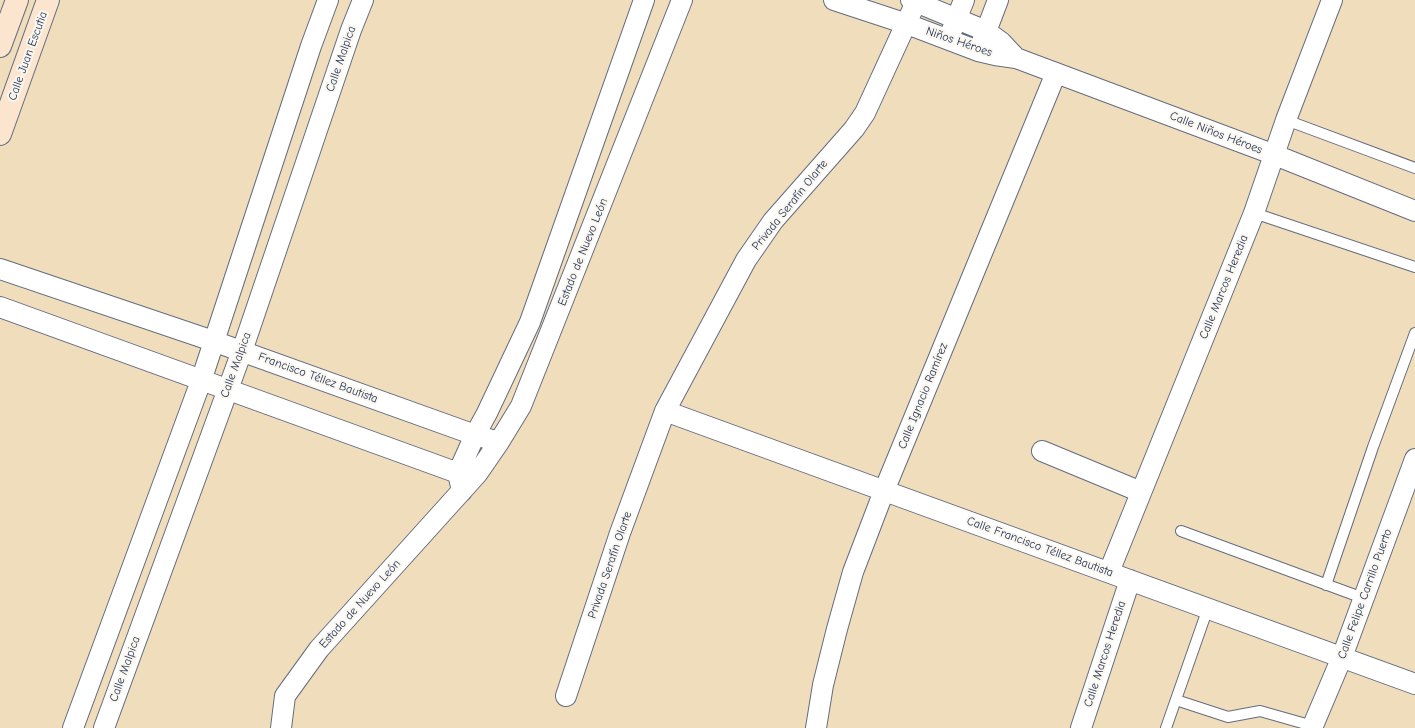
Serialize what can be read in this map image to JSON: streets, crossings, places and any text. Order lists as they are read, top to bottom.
{
  "streets": {
    "main road": ["Calle Juan Escutia"],
    "street": [
      "Niños Héroes",
      "Calle Malpica",
      "Calle Niños Héroes",
      "Privada Serafín Olarte",
      "Estado de Nuevo León",
      "Calle Marcos Heredia",
      "Francisco Téllez Bautista",
      "Calle Ignacio Ramírez",
      "Calle Francisco Téllez Bautista",
      "Calle Felipe Carrillo Puerto"
    ]
  },
  "crossings": [
    ["Niños Héroes", "Calle Niños Héroes"],
    ["Niños Héroes", "Privada Serafín Olarte"],
    ["Calle Malpica", "Francisco Téllez Bautista"],
    ["Calle Niños Héroes", "Calle Marcos Heredia"],
    ["Calle Niños Héroes", "Calle Ignacio Ramírez"],
    ["Privada Serafín Olarte", "Calle Francisco Téllez Bautista"],
    ["Estado de Nuevo León", "Francisco Téllez Bautista"],
    ["Calle Marcos Heredia", "Calle Francisco Téllez Bautista"],
    ["Calle Ignacio Ramírez", "Calle Francisco Téllez Bautista"],
    ["Calle Francisco Téllez Bautista", "Calle Felipe Carrillo Puerto"]
  ]
}
